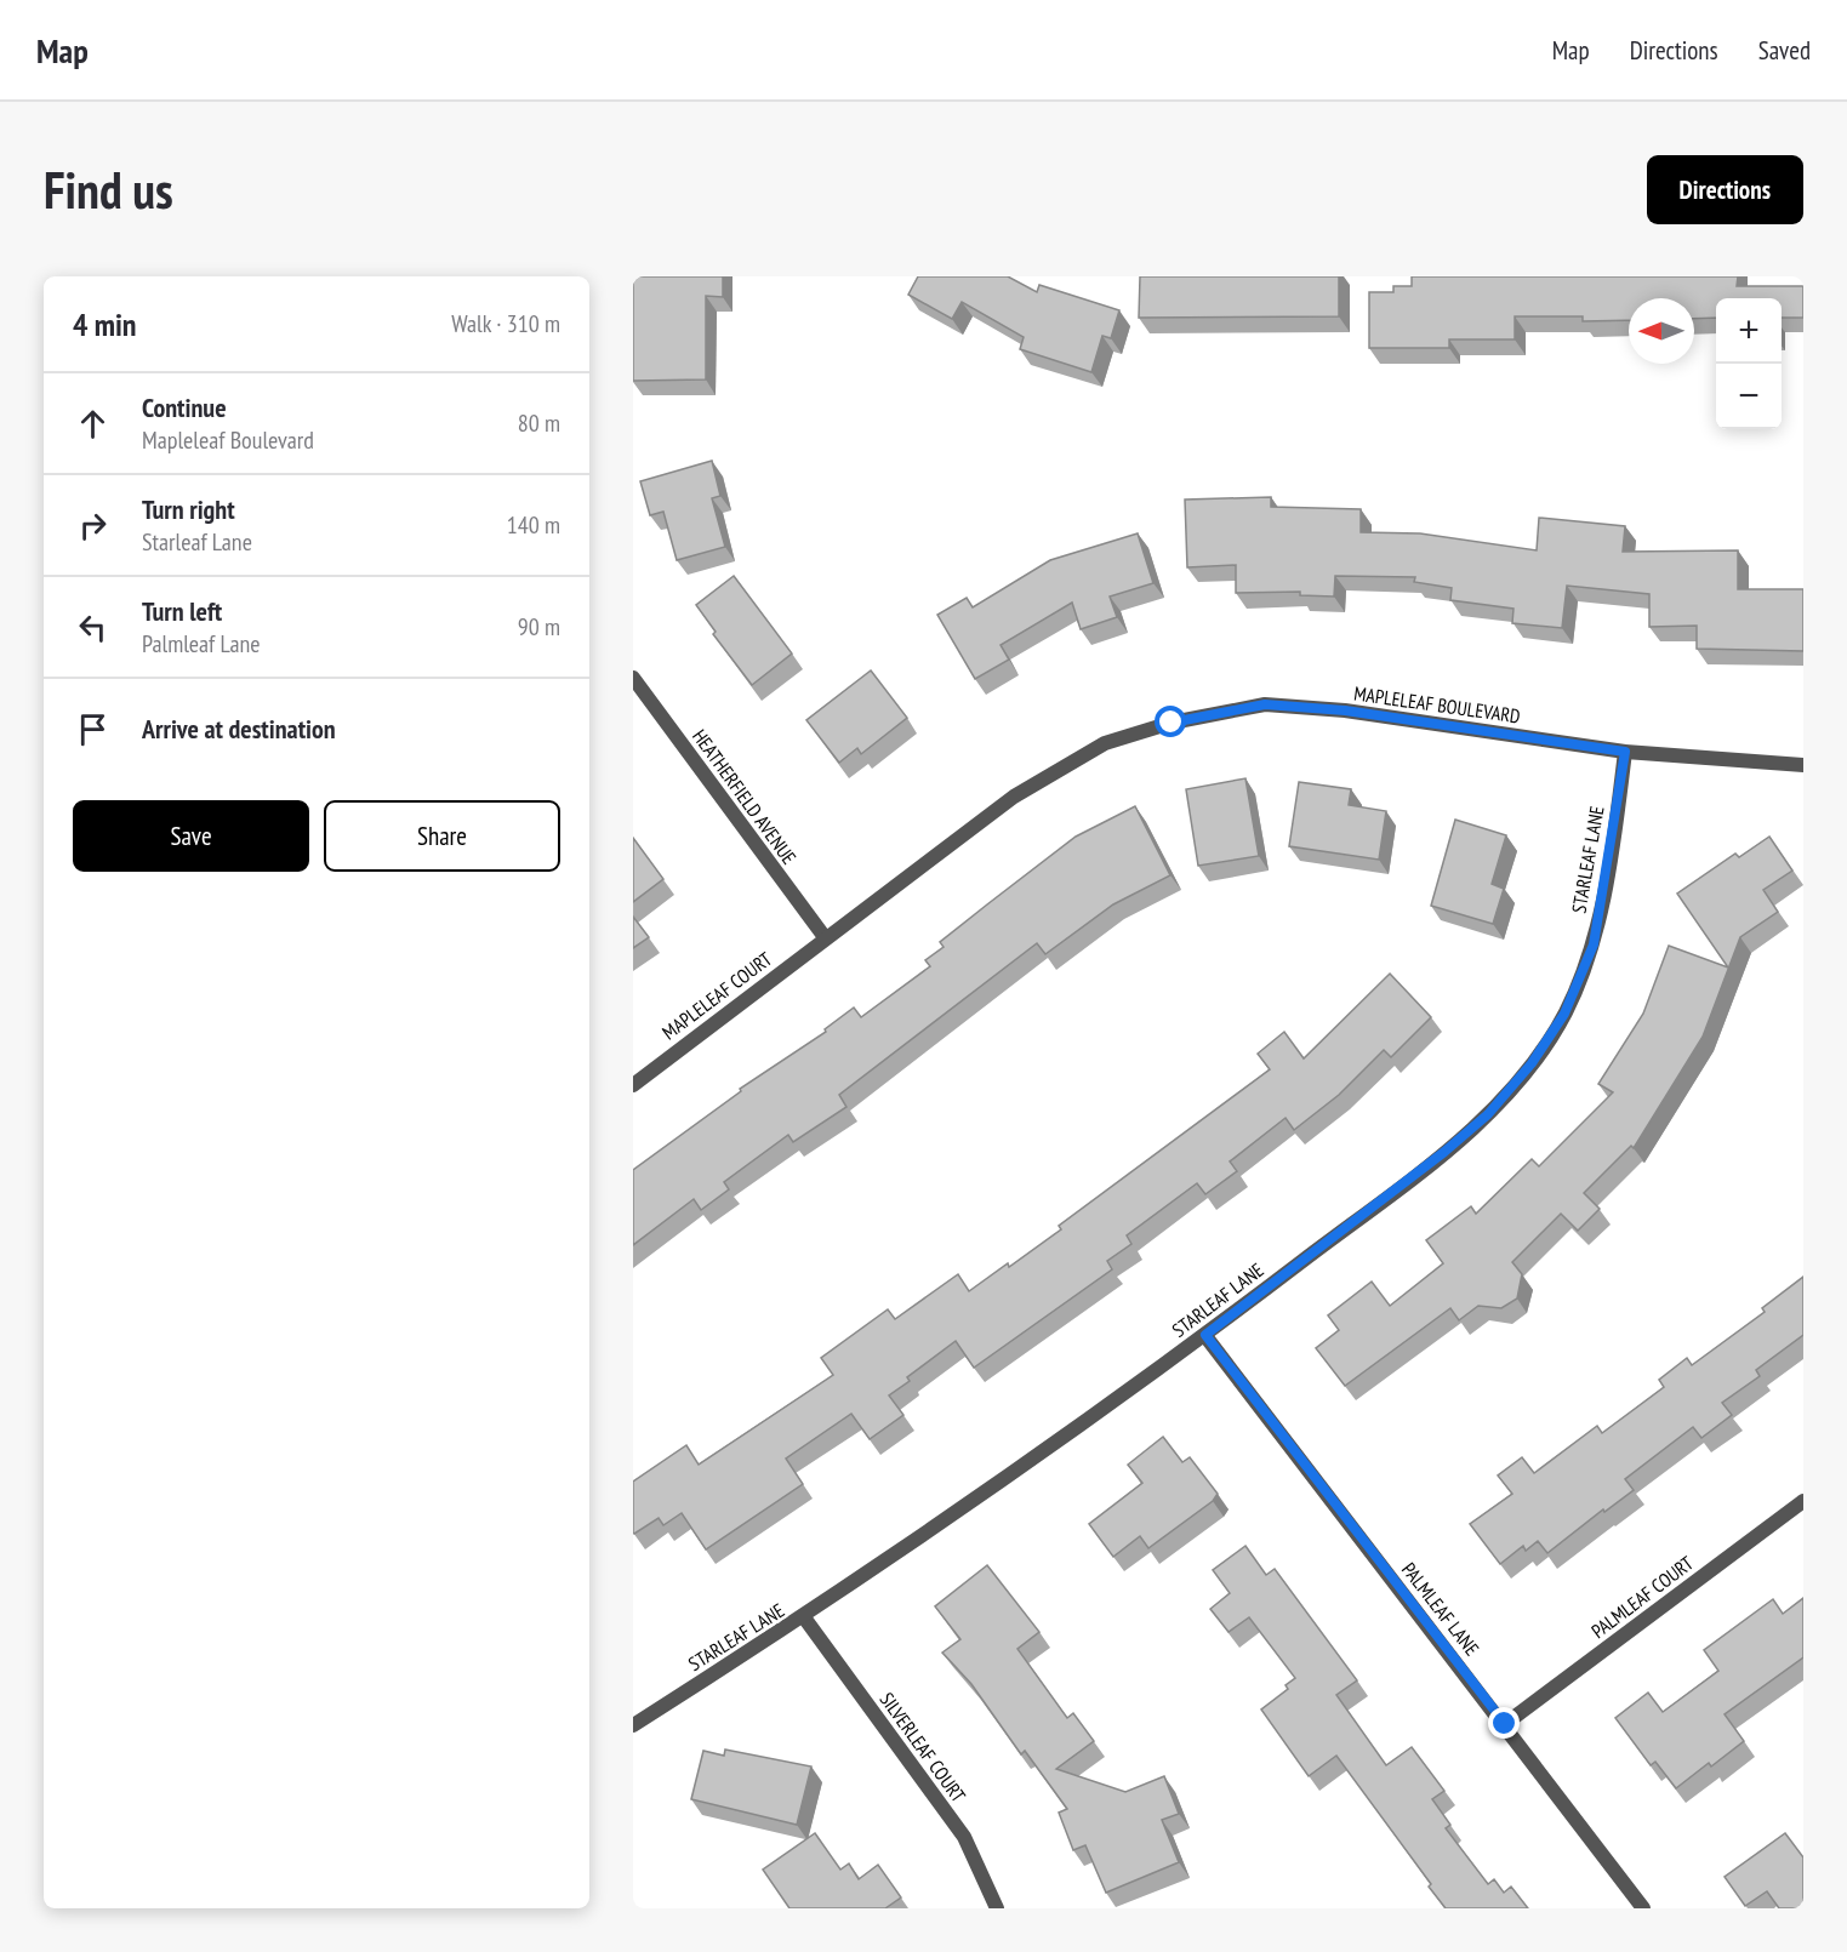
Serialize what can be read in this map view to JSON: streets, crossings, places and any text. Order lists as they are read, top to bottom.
{
  "streets": {
    "street": [
      "MAPLELEAF BOULEVARD",
      "HEATHERFIELD AVENUE",
      "STARLEAF LANE",
      "MAPLELEAF COURT",
      "PALMLEAF COURT",
      "PALMLEAF LANE",
      "SILVERLEAF COURT"
    ]
  },
  "crossings": [
    ["MAPLELEAF BOULEVARD", "HEATHERFIELD AVENUE"],
    ["MAPLELEAF BOULEVARD", "STARLEAF LANE"],
    ["MAPLELEAF BOULEVARD", "MAPLELEAF COURT"],
    ["HEATHERFIELD AVENUE", "MAPLELEAF COURT"],
    ["STARLEAF LANE", "PALMLEAF LANE"],
    ["STARLEAF LANE", "SILVERLEAF COURT"],
    ["PALMLEAF COURT", "PALMLEAF LANE"]
  ],
  "north": "left",
  "page": {
    "header": "Map",
    "nav": ["Map", "Directions", "Saved"],
    "buttons": [
      "Directions",
      ["Save", "Share"]
    ],
    "title": "Find us",
    "heading": ["4 min", "Walk · 310 m"],
    "map_buttons": ["+", "−"],
    "list": [
      ["Continue", "Mapleleaf Boulevard", "80 m"],
      ["Turn right", "Starleaf Lane", "140 m"],
      ["Turn left", "Palmleaf Lane", "90 m"],
      "Arrive at destination"
    ]
  }
}
